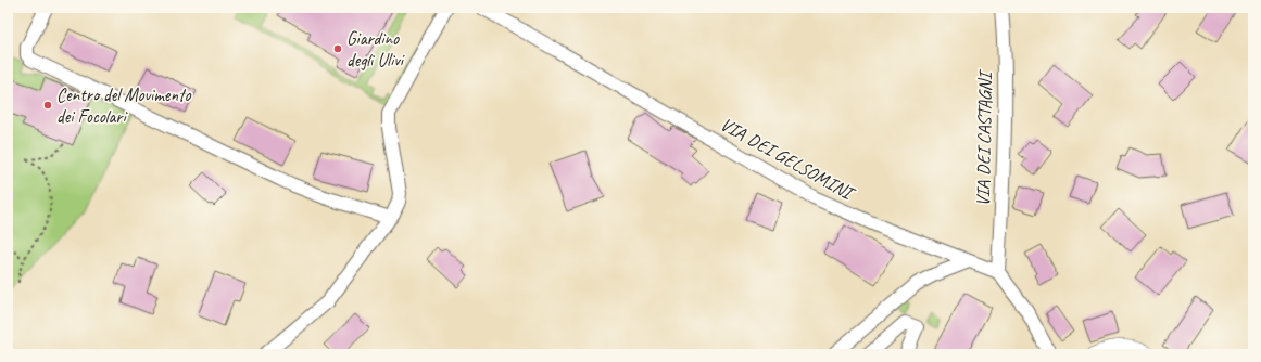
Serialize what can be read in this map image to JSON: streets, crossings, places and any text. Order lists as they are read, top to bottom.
{
  "streets": {
    "street": ["VIA DEI CASTAGNI", "VIA DEI GELSOMINI"]
  },
  "crossings": [
    ["VIA DEI CASTAGNI", "VIA DEI GELSOMINI"]
  ],
  "places": ["Giardino degli Ulivi", "Centro del Movimento dei Focolari"]
}
